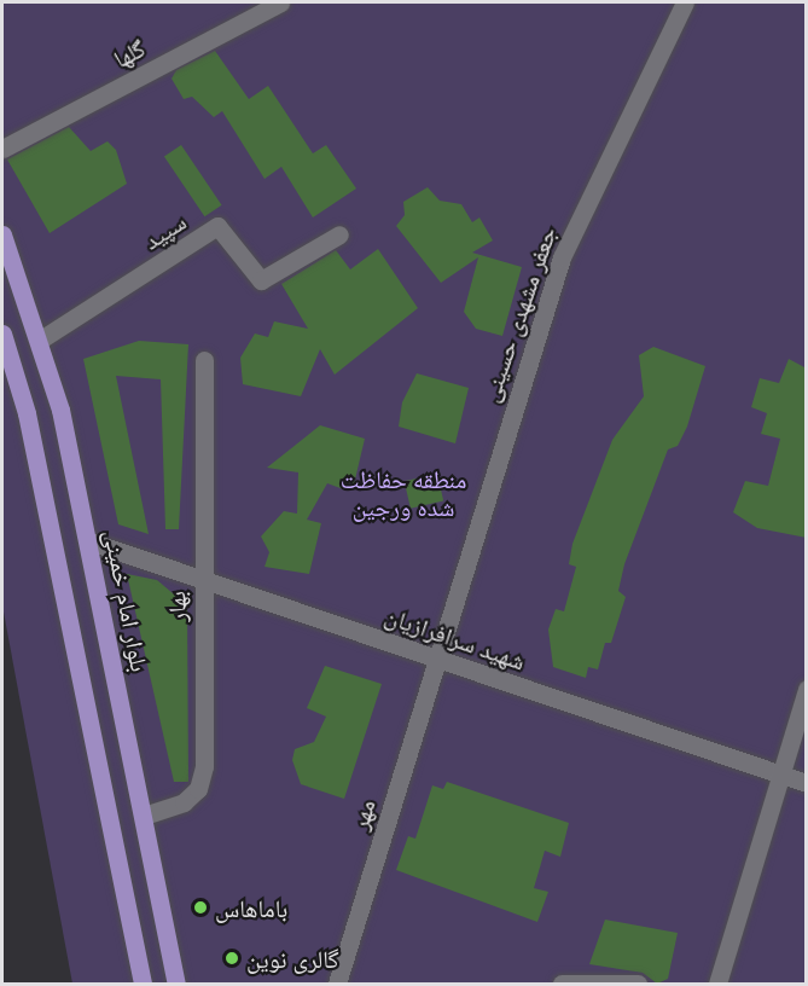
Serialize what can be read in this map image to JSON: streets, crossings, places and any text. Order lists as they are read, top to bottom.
{
  "streets": {
    "main road": ["بلوار امام خمینی"],
    "street": [
      "گلها",
      "سپید",
      "جعفر مشهدی حسینی",
      "بهار",
      "شهید سرافرازیان",
      "مهر"
    ]
  },
  "crossings": [
    ["سپید", "بلوار امام خمینی"],
    ["جعفر مشهدی حسینی", "شهید سرافرازیان"],
    ["جعفر مشهدی حسینی", "مهر"],
    ["بلوار امام خمینی", "بهار"],
    ["بلوار امام خمینی", "شهید سرافرازیان"],
    ["بهار", "شهید سرافرازیان"],
    ["شهید سرافرازیان", "مهر"]
  ],
  "parks": ["منطقه حفاظت شده ورجین"],
  "places": ["باماهاس", "گالری نوین"]
}
